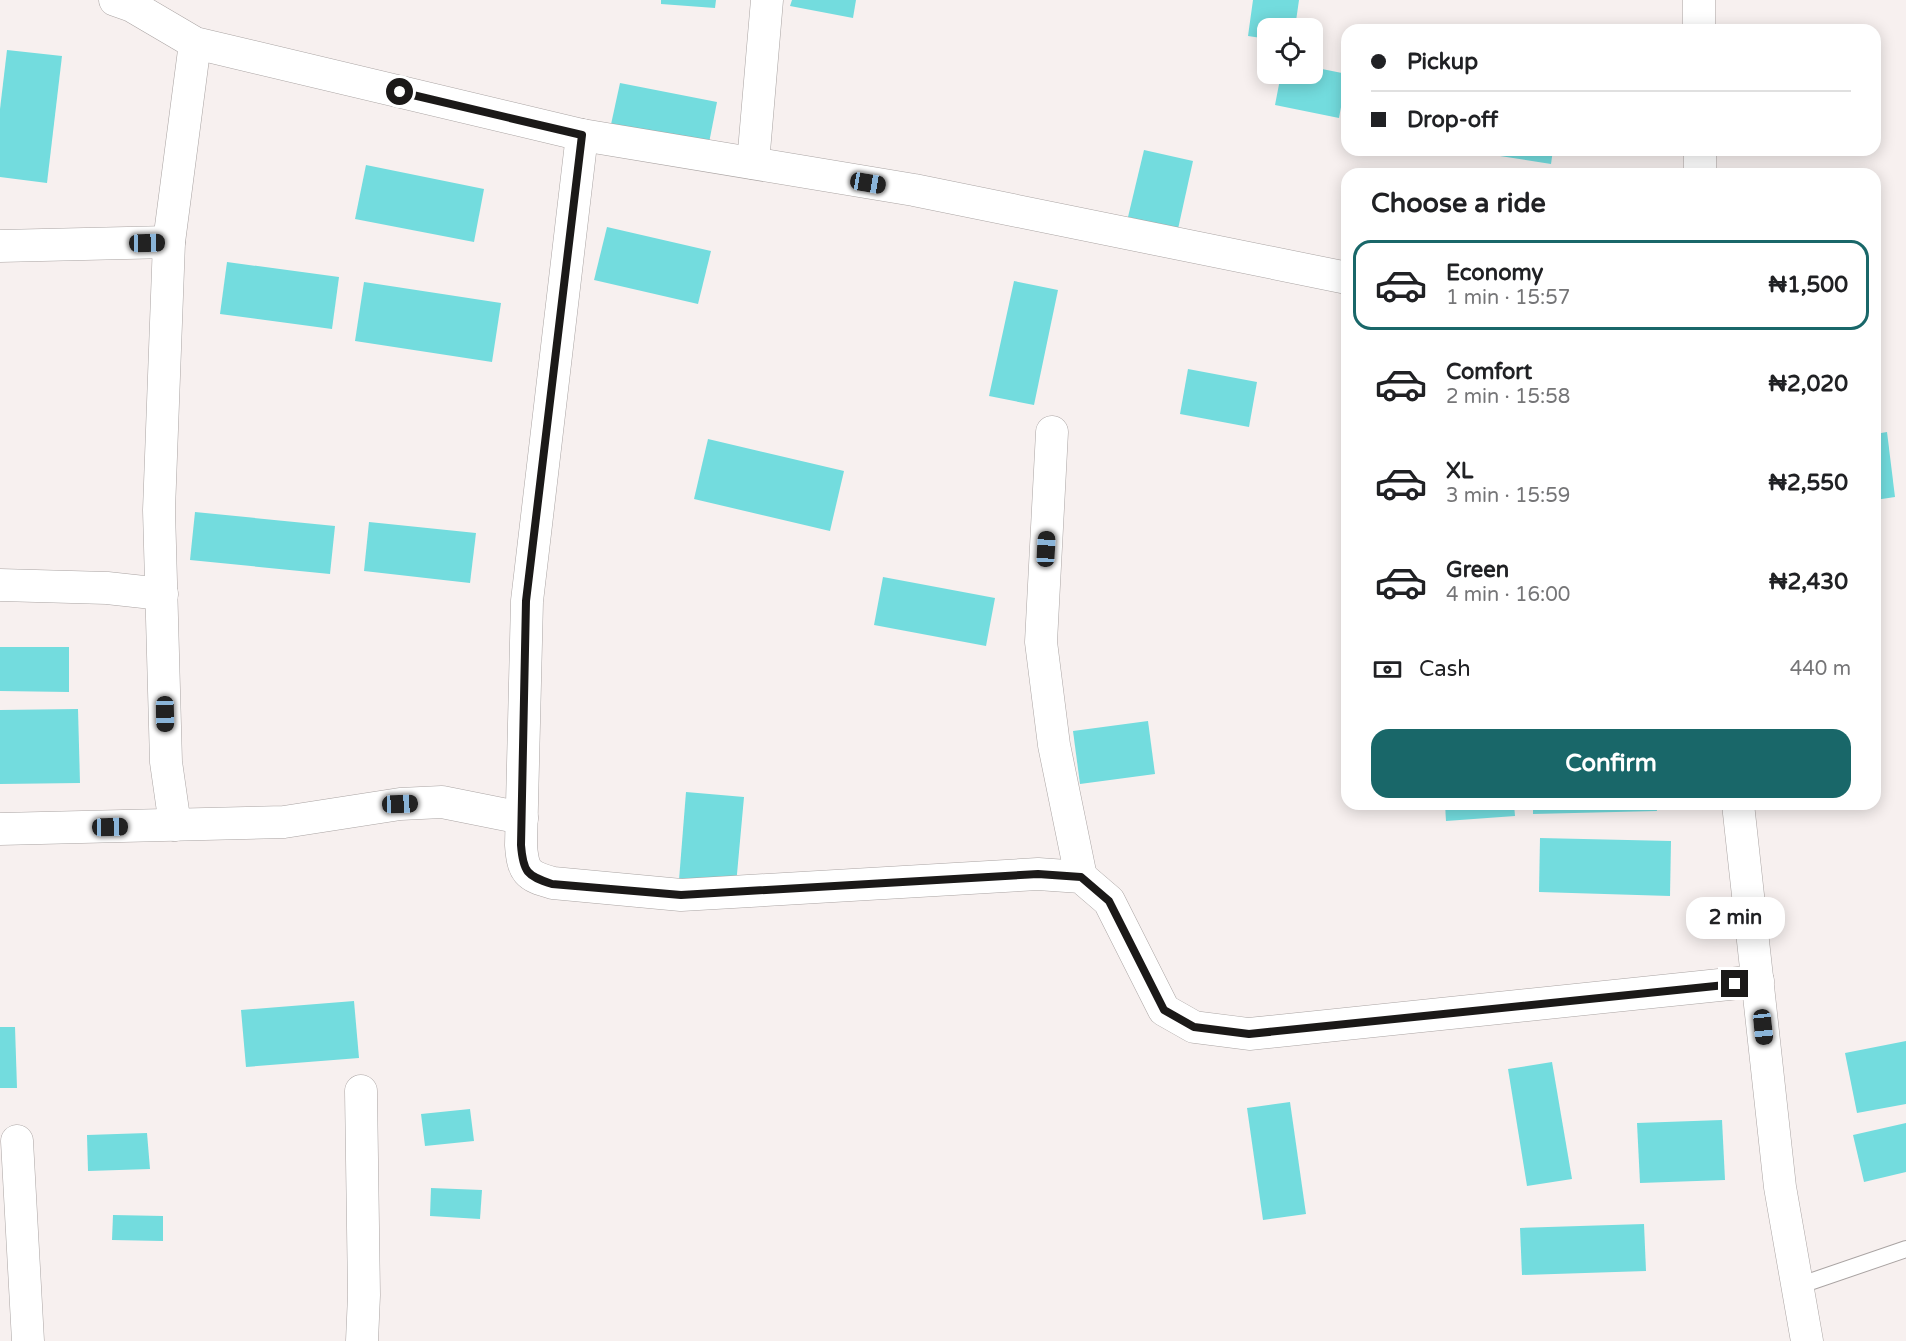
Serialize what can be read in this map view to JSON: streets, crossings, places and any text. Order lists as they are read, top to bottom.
{
  "page": {
    "banner": ["Pickup", "Drop-off"],
    "heading": "Choose a ride",
    "list": [
      {
        "name": "Economy",
        "note": "1 min · 15:57",
        "value": "₦1,500"
      },
      {
        "name": "Comfort",
        "note": "2 min · 15:58",
        "value": "₦2,020"
      },
      {
        "name": "XL",
        "note": "3 min · 15:59",
        "value": "₦2,550"
      },
      {
        "name": "Green",
        "note": "4 min · 16:00",
        "value": "₦2,430"
      }
    ],
    "pay": ["Cash", "440 m"],
    "buttons": "Confirm",
    "bubble": "2 min"
  }
}
